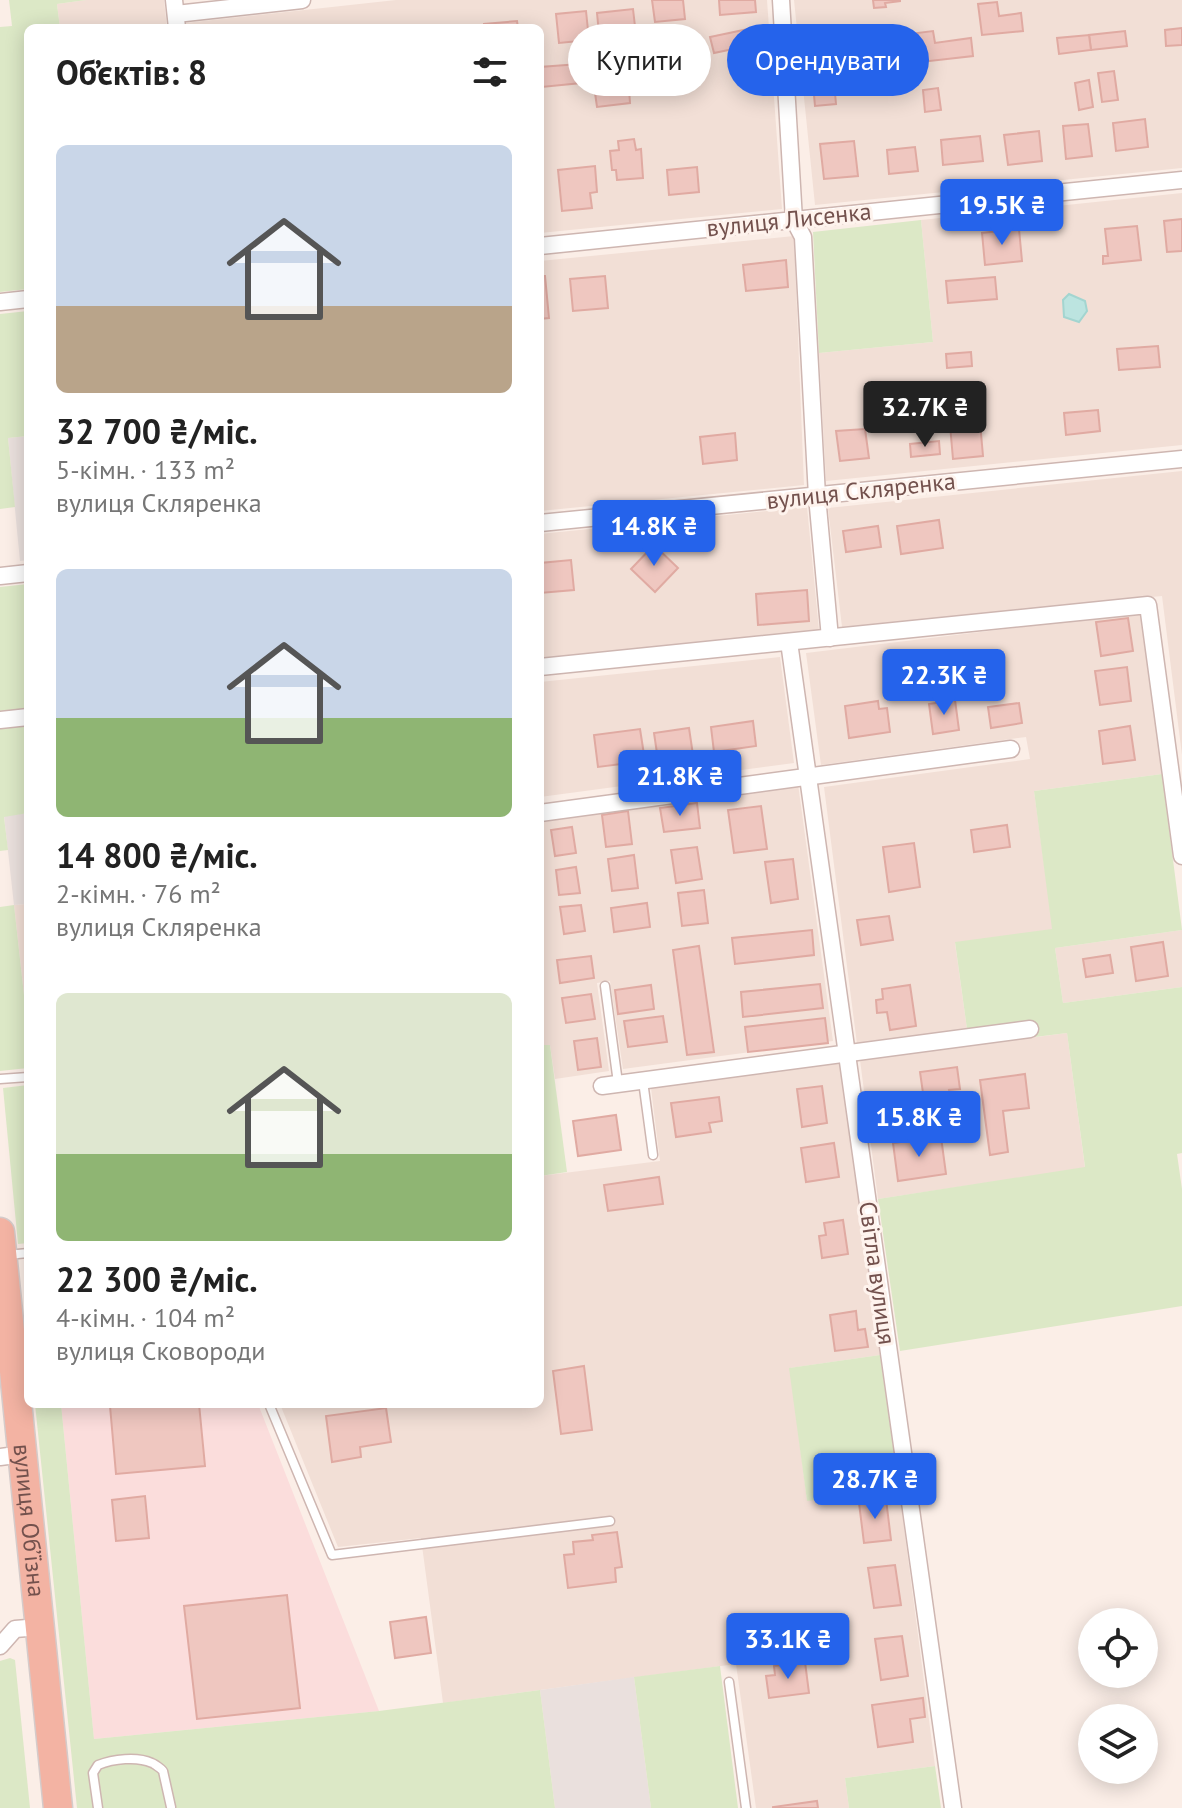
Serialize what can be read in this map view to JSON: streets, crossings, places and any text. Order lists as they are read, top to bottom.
{
  "streets": {
    "highway": ["вулиця Об’їзна"],
    "street": ["вулиця Лисенка", "вулиця Скляренка", "Світла вулиця"]
  },
  "page": {
    "chip": ["Купити", "Орендувати"],
    "heading": "Об’єктів: 8",
    "list": [
      {
        "name": "32 700 ₴/міс.",
        "note": "5-кімн. · 133 m² · вулиця Скляренка"
      },
      {
        "name": "14 800 ₴/міс.",
        "note": "2-кімн. · 76 m² · вулиця Скляренка"
      },
      {
        "name": "22 300 ₴/міс.",
        "note": "4-кімн. · 104 m² · вулиця Сковороди"
      }
    ],
    "price": [
      "19.5K ₴",
      "32.7K ₴",
      "14.8K ₴",
      "22.3K ₴",
      "21.8K ₴",
      "15.8K ₴",
      "28.7K ₴",
      "33.1K ₴"
    ]
  }
}
